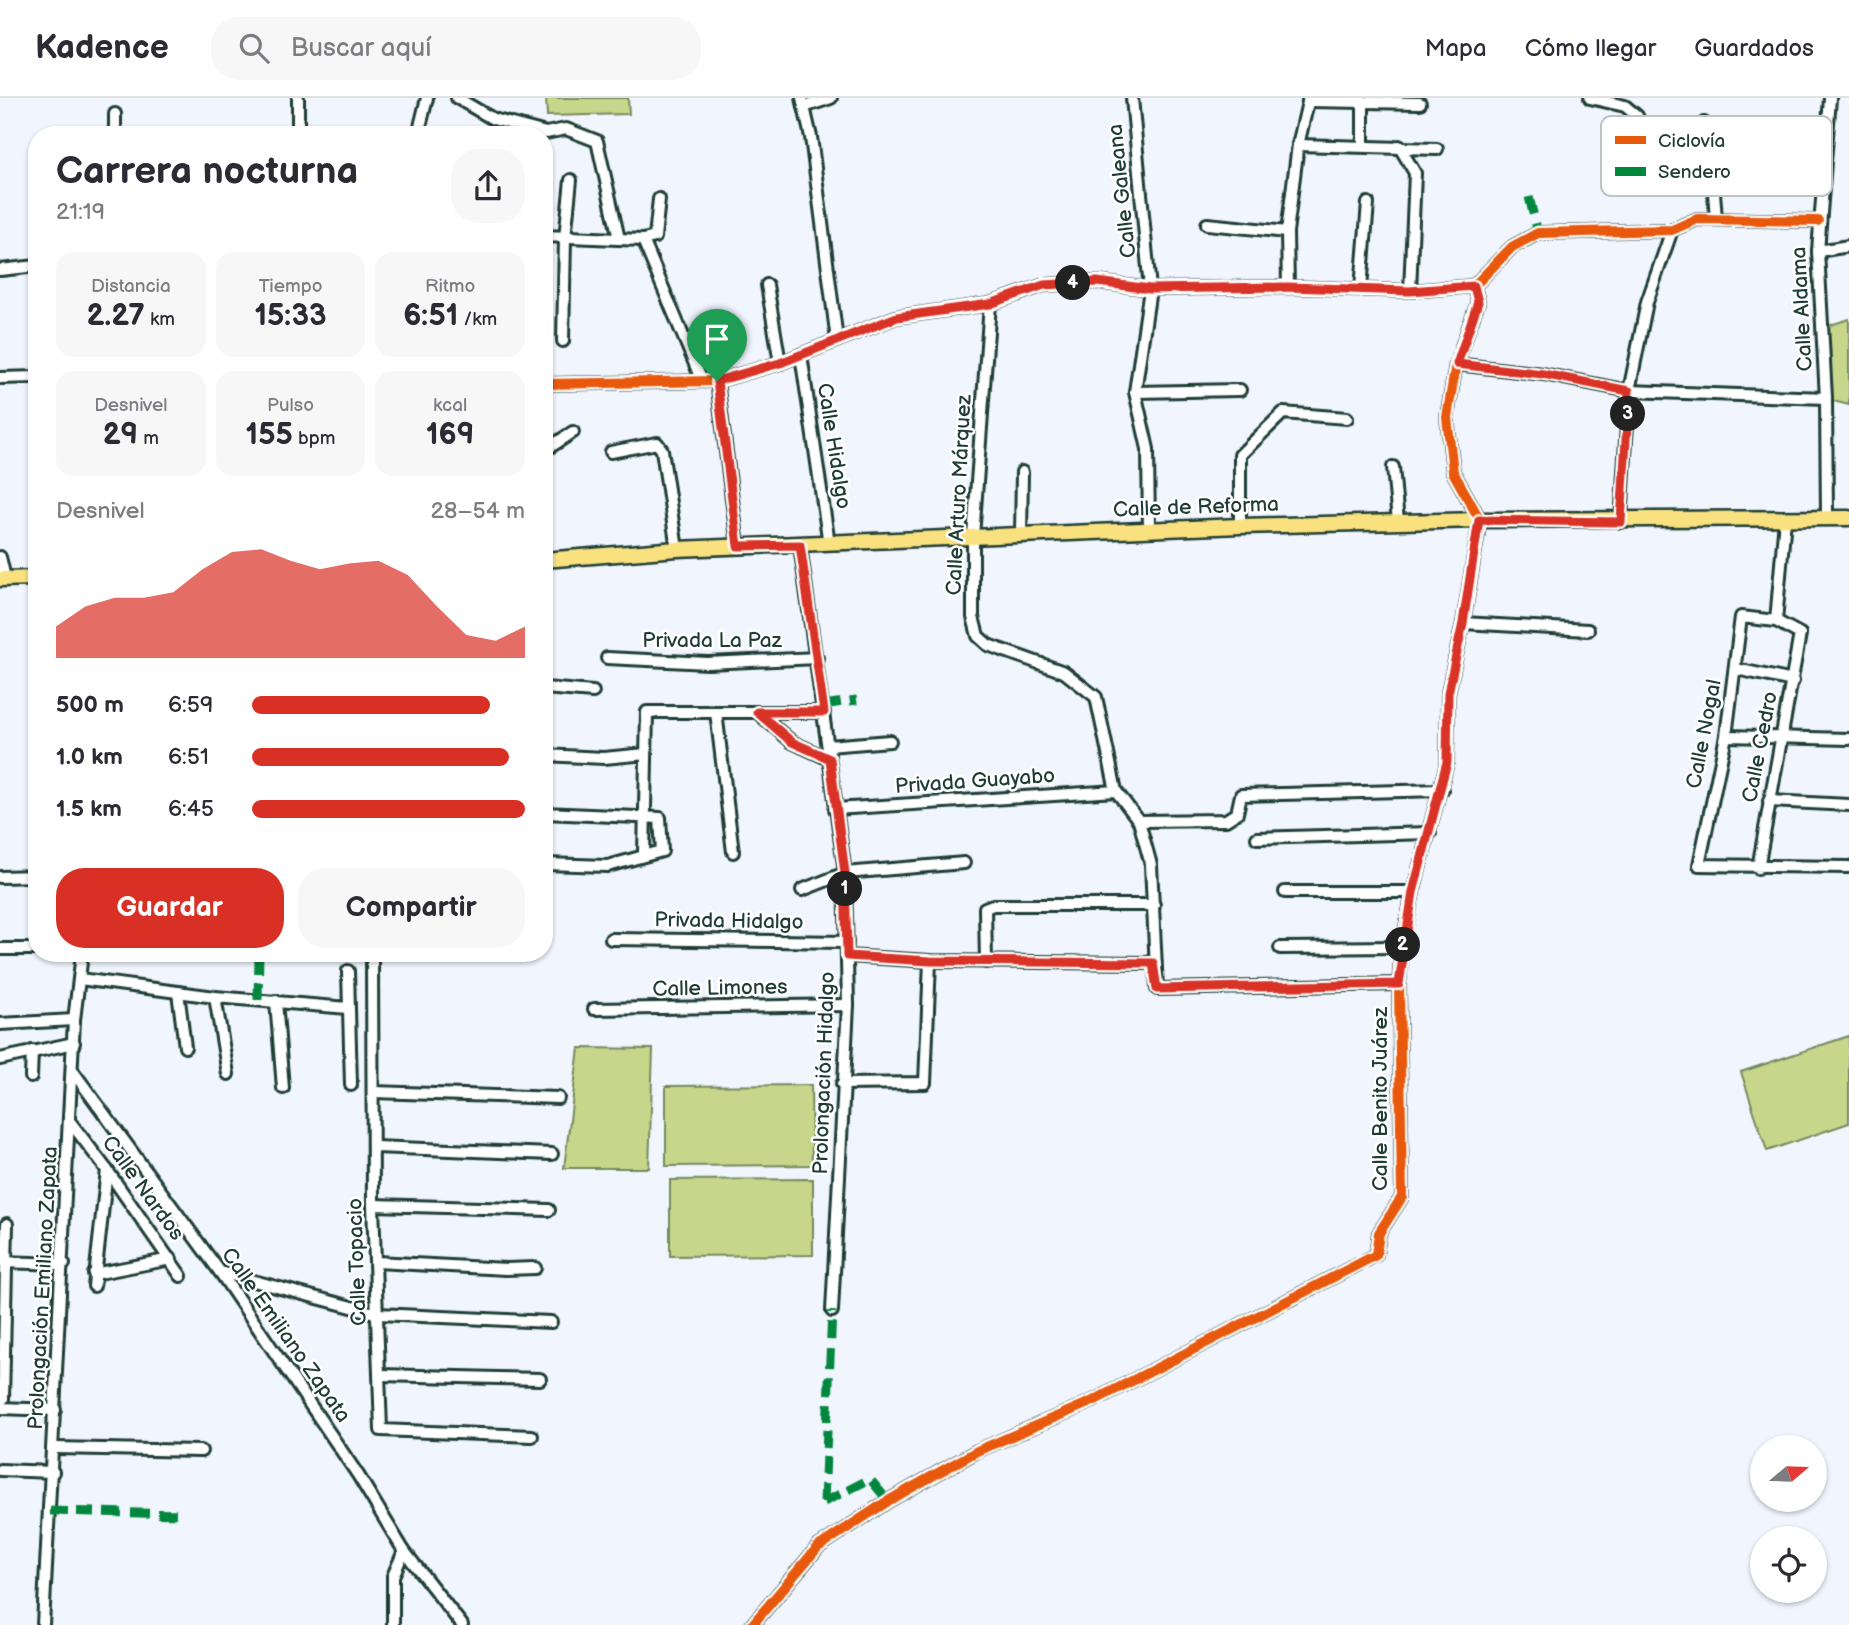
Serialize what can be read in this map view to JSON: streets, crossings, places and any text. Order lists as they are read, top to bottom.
{
  "streets": {
    "main road": ["Calle de Reforma"],
    "street": [
      "Calle Galeana",
      "Calle Aldama",
      "Calle Hidalgo",
      "Calle Arturo Márquez",
      "Privada La Paz",
      "Calle Nogal",
      "Calle Cedro",
      "Privada Guayabo",
      "Privada Hidalgo",
      "Calle Limones",
      "Prolongación Hidalgo",
      "Calle Benito Juárez",
      "Calle Nardos",
      "Calle Topacio",
      "Prolongación Emiliano Zapata",
      "Calle Emiliano Zapata"
    ]
  },
  "crossings": [
    ["Calle Galeana", "Calle de Reforma"],
    ["Calle Aldama", "Calle de Reforma"],
    ["Calle Hidalgo", "Calle de Reforma"],
    ["Calle Arturo Márquez", "Calle de Reforma"],
    ["Calle Arturo Márquez", "Privada Guayabo"],
    ["Calle Arturo Márquez", "Calle Benito Juárez"],
    ["Calle de Reforma", "Prolongación Hidalgo"],
    ["Calle de Reforma", "Calle Benito Juárez"],
    ["Privada La Paz", "Prolongación Hidalgo"],
    ["Calle Nogal", "Calle Cedro"],
    ["Privada Guayabo", "Prolongación Hidalgo"],
    ["Privada Hidalgo", "Prolongación Hidalgo"],
    ["Calle Limones", "Prolongación Hidalgo"],
    ["Calle Nardos", "Prolongación Emiliano Zapata"],
    ["Prolongación Emiliano Zapata", "Calle Emiliano Zapata"]
  ],
  "legend": ["Ciclovía", "Sendero"],
  "north": "right",
  "page": {
    "header": "Kadence",
    "search": "Buscar aquí",
    "nav": ["Mapa", "Cómo llegar", "Guardados"],
    "heading": ["Carrera nocturna", "21:19"],
    "stats": [
      ["Distancia", "2.27 km"],
      ["Tiempo", "15:33"],
      ["Ritmo", "6:51 /km"],
      ["Desnivel", "29 m"],
      ["Pulso", "155 bpm"],
      ["kcal", "169"]
    ],
    "pins": [
      "4",
      "3",
      "1",
      "2"
    ],
    "chart": ["Desnivel", "28–54 m"],
    "list": [
      {
        "name": "500 m",
        "note": "6:59"
      },
      {
        "name": "1.0 km",
        "note": "6:51"
      },
      {
        "name": "1.5 km",
        "note": "6:45"
      }
    ],
    "buttons": ["Guardar", "Compartir"]
  }
}
